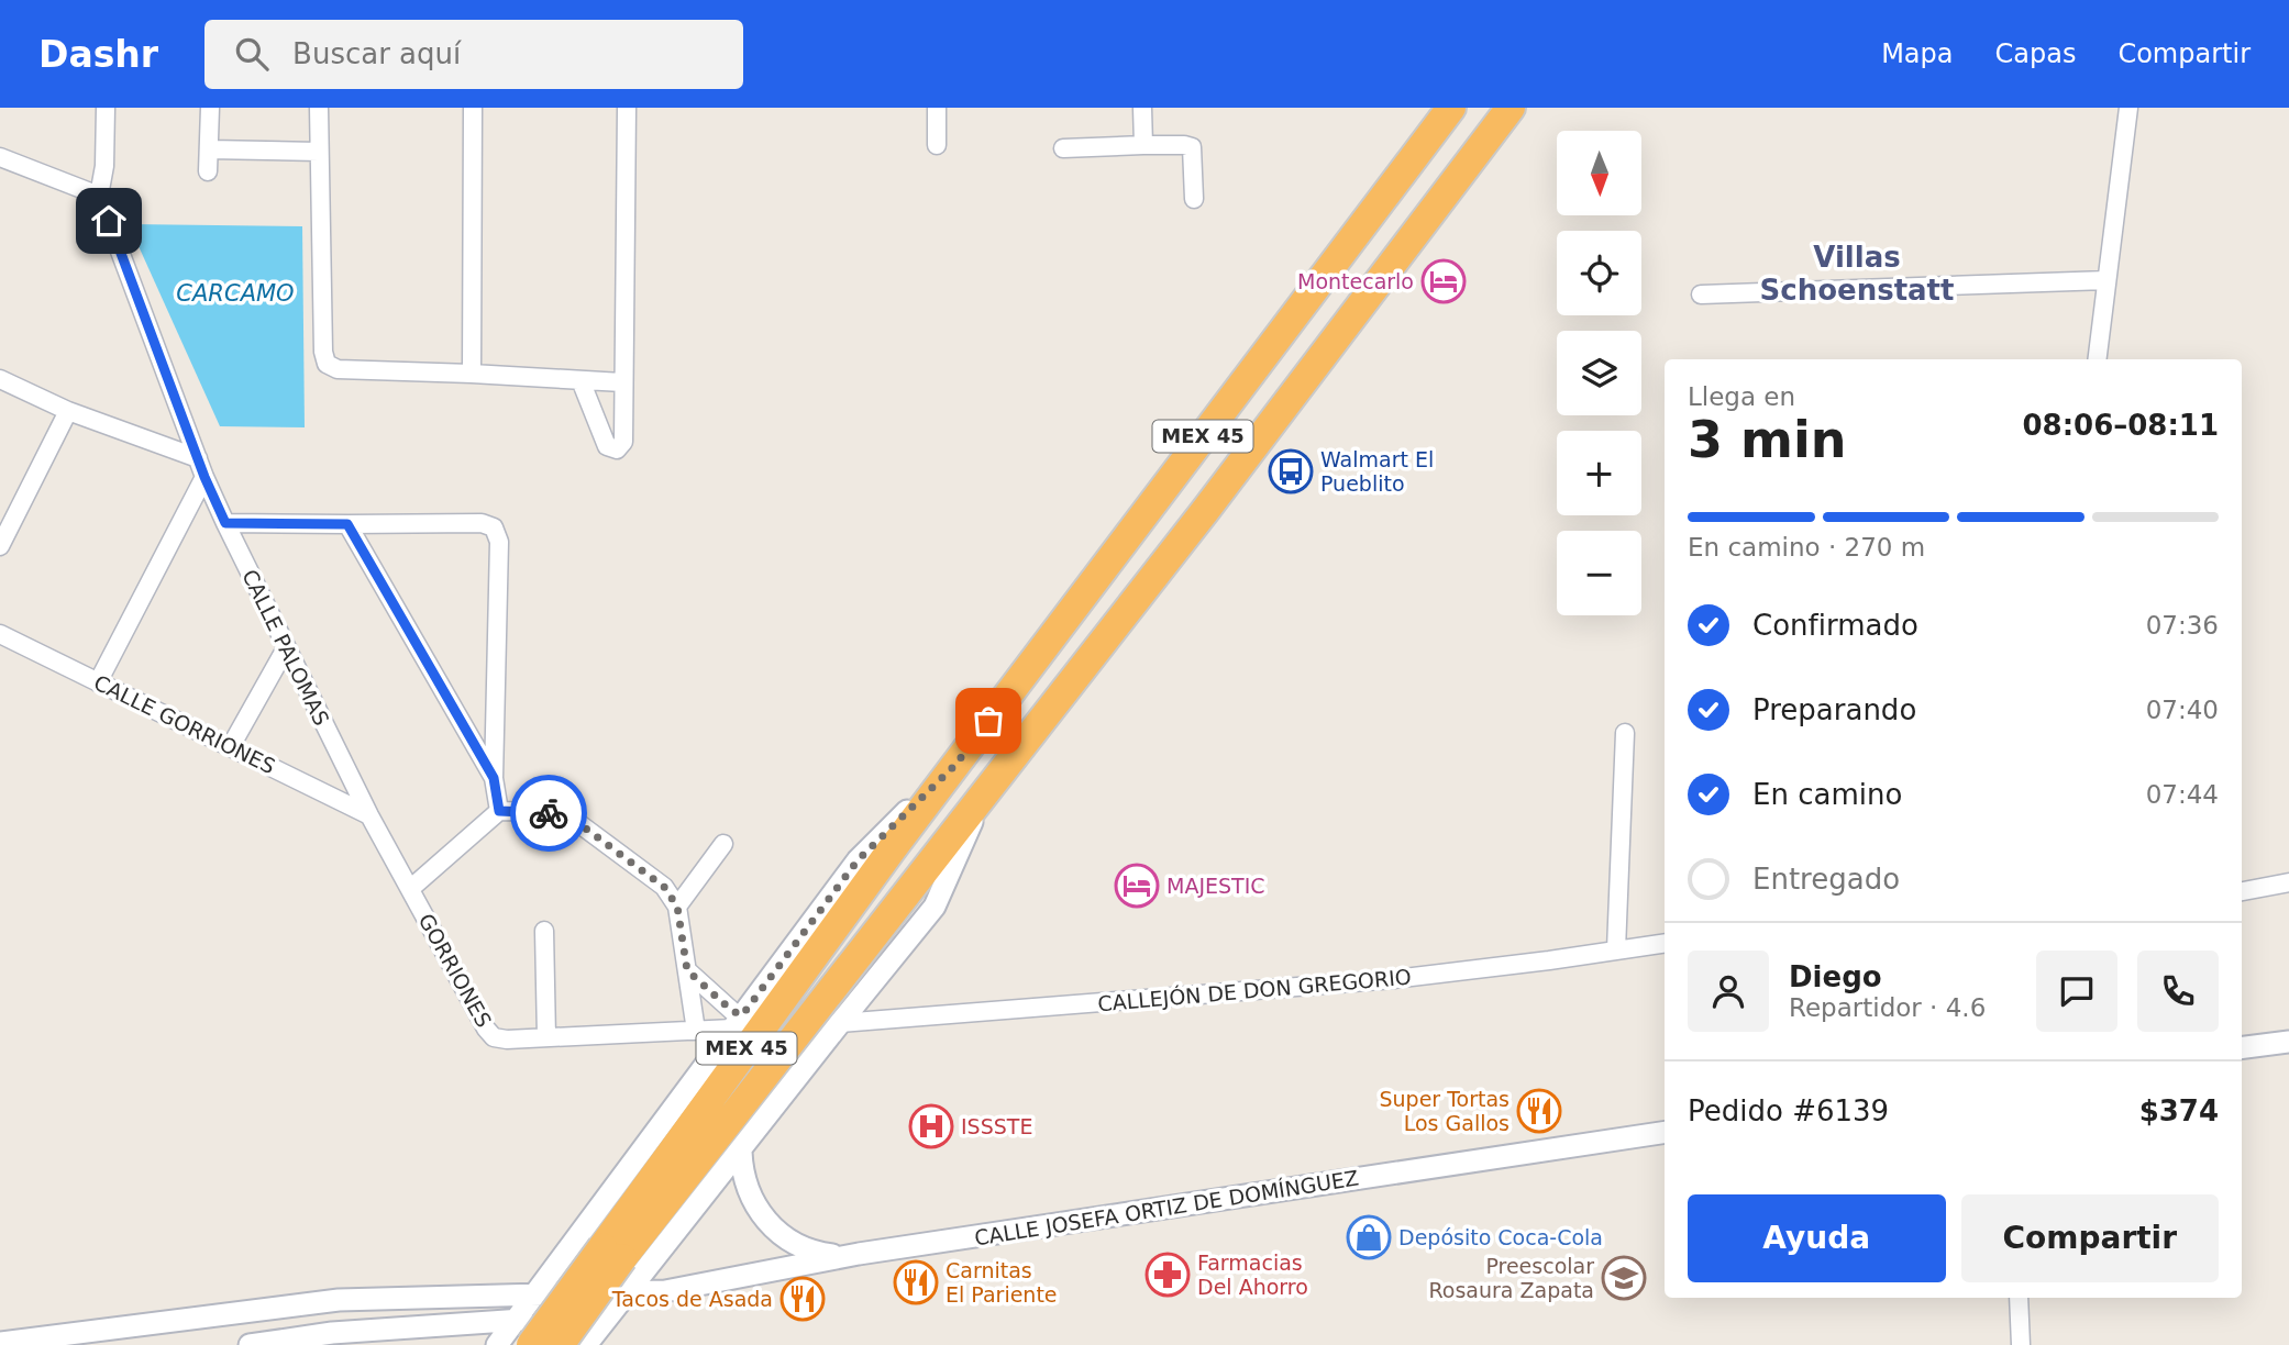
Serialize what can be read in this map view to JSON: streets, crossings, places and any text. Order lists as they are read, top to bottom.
{
  "streets": {
    "highway": ["MEX 45"],
    "street": [
      "CALLE PALOMAS",
      "CALLE GORRIONES",
      "GORRIONES",
      "CALLEJÓN DE DON GREGORIO",
      "CALLE JOSEFA ORTIZ DE DOMÍNGUEZ"
    ]
  },
  "crossings": [
    ["CALLE PALOMAS", "CALLE GORRIONES"],
    ["CALLE PALOMAS", "GORRIONES"],
    ["CALLE GORRIONES", "GORRIONES"]
  ],
  "districts": ["Villas Schoenstatt"],
  "water": ["CARCAMO"],
  "places": {
    "hotel": ["Montecarlo", "MAJESTIC"],
    "bus stop": ["Walmart El Pueblito"],
    "restaurant": ["Super Tortas Los Gallos", "Carnitas El Pariente", "Tacos de Asada"],
    "hospital": ["ISSSTE"],
    "shop": ["Depósito Coca-Cola"],
    "pharmacy": ["Farmacias Del Ahorro"],
    "school or university": ["Preescolar Rosaura Zapata"]
  },
  "north": "bottom",
  "page": {
    "header": "Dashr",
    "search": "Buscar aquí",
    "nav": ["Mapa", "Capas", "Compartir"],
    "map_buttons": ["+", "−"],
    "heading": ["3 min", "Llega en", "08:06–08:11"],
    "panel": [
      "Diego",
      "Repartidor · 4.6",
      "Pedido #6139",
      "$374"
    ],
    "bar": "En camino · 270 m",
    "list": [
      ["Confirmado", "07:36"],
      ["Preparando", "07:40"],
      ["En camino", "07:44"],
      "Entregado"
    ],
    "buttons": ["Ayuda", "Compartir"]
  }
}
